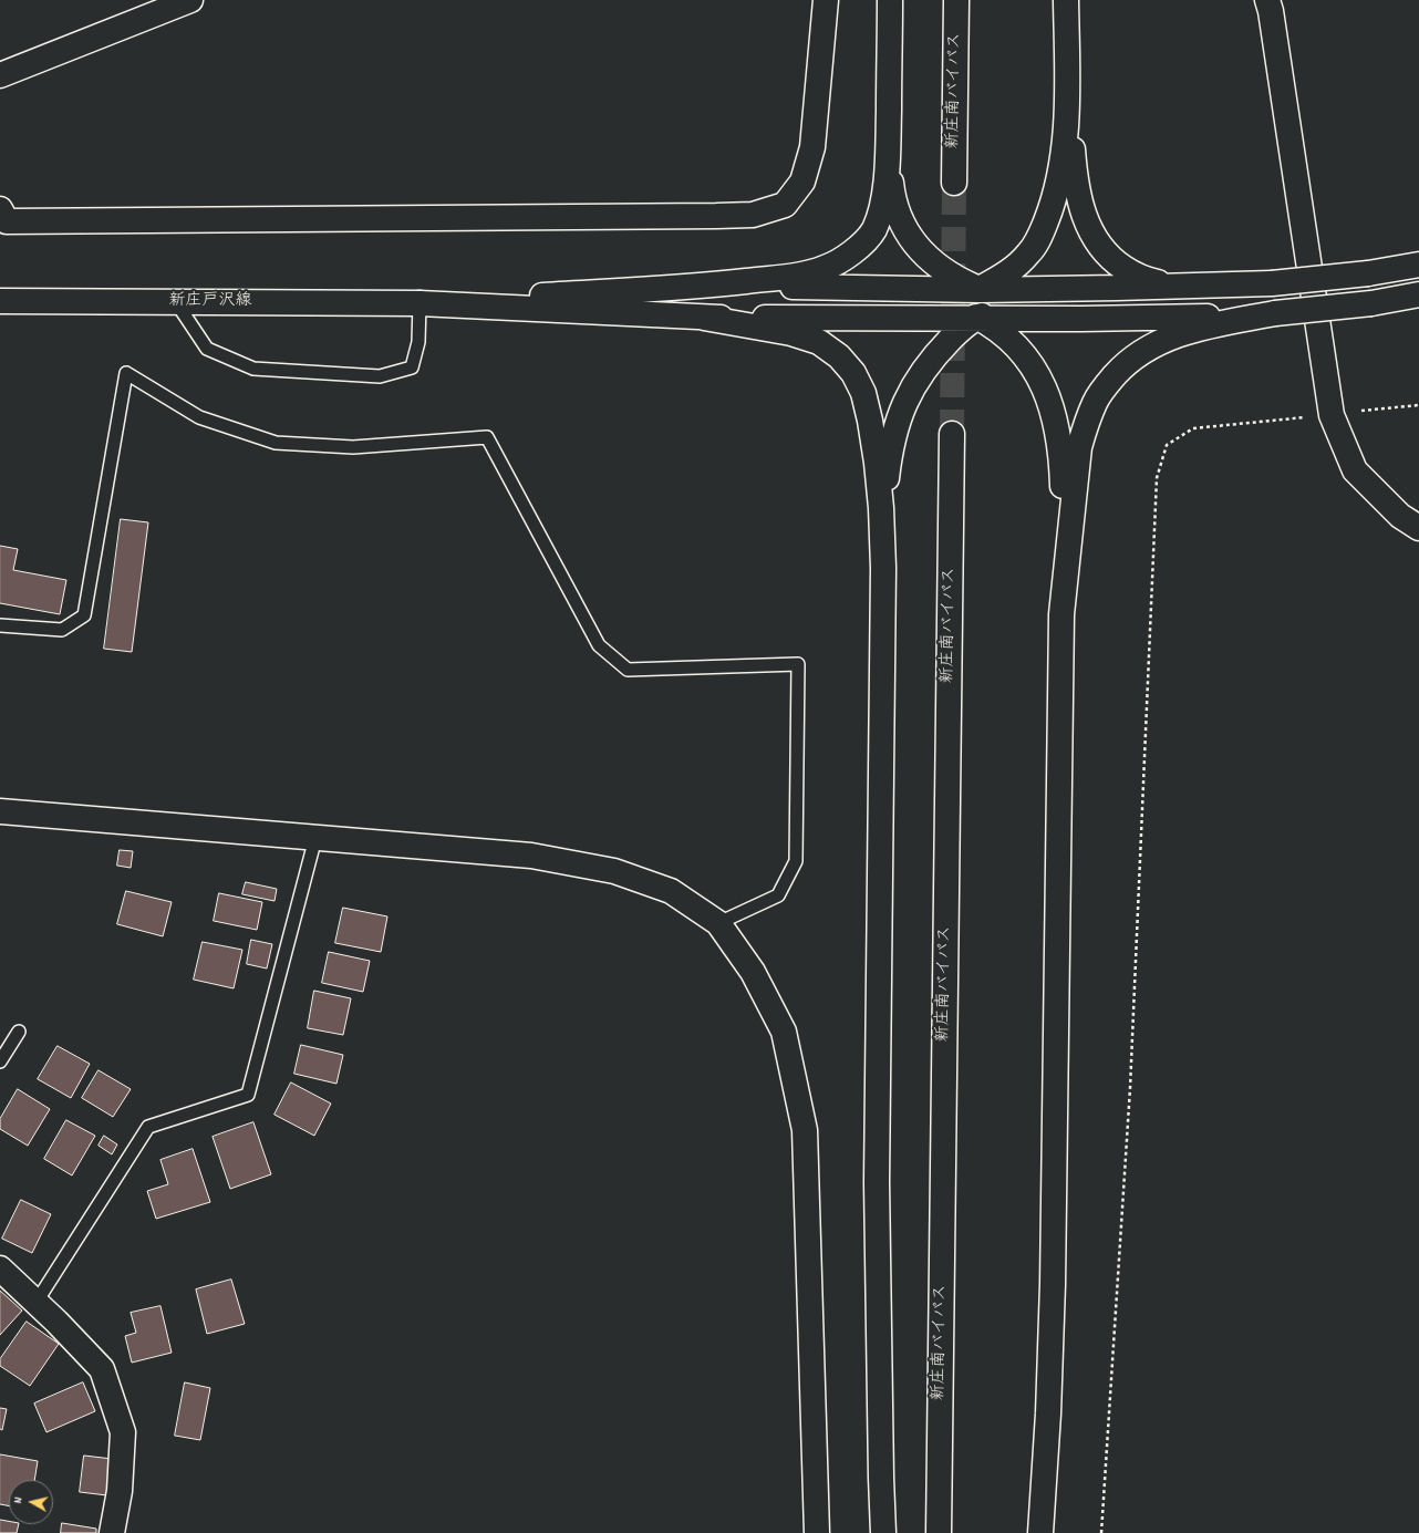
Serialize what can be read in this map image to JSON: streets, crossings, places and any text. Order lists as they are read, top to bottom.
{
  "streets": {
    "main road": ["新庄南バイパス", "新庄戸沢線"]
  },
  "north": "left"
}
